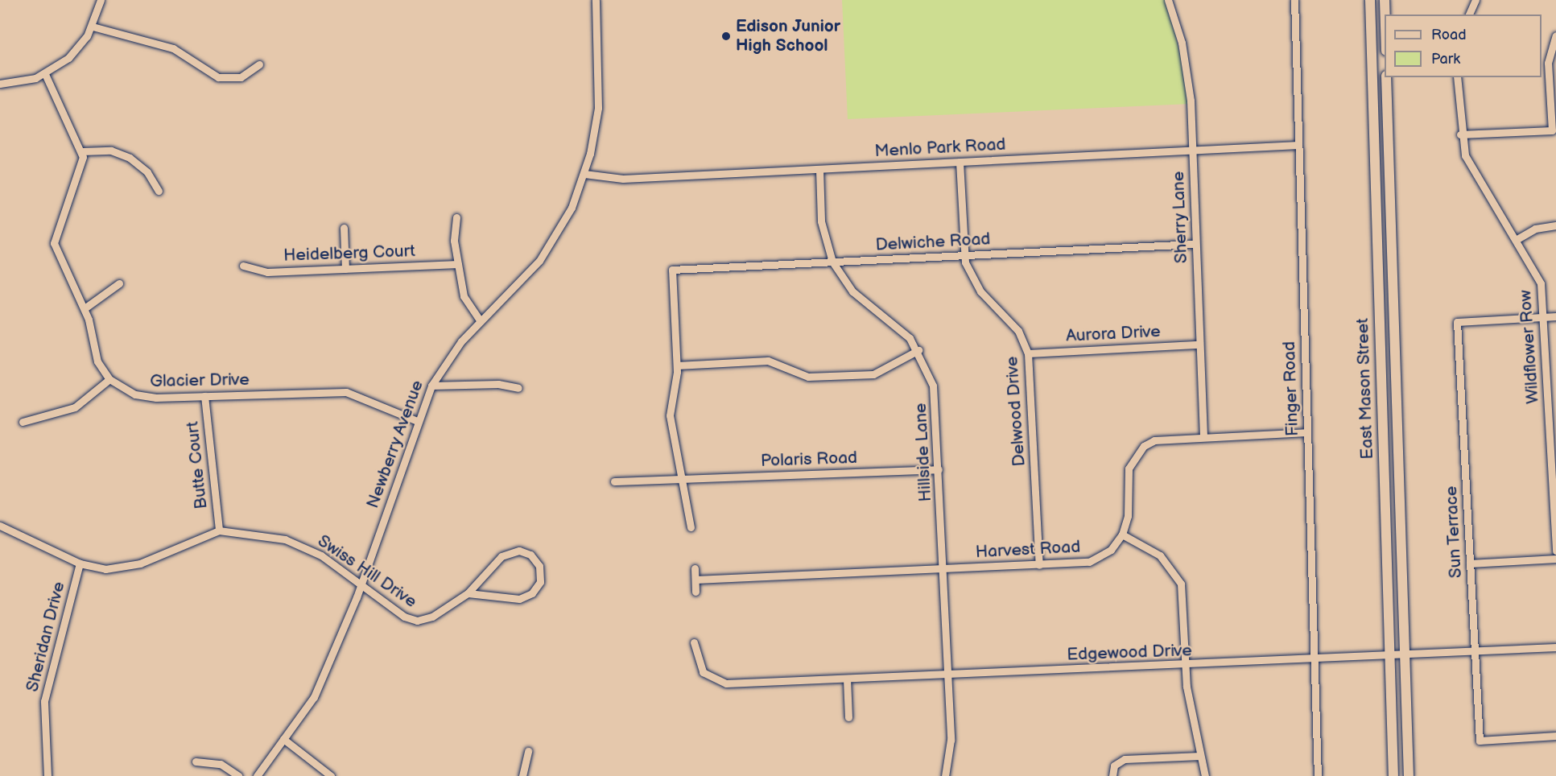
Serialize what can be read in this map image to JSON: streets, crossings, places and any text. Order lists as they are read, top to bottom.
{
  "streets": {
    "main road": ["East Mason Street"],
    "street": [
      "Menlo Park Road",
      "Sherry Lane",
      "Delwiche Road",
      "Heidelberg Court",
      "Aurora Drive",
      "Wildflower Row",
      "Glacier Drive",
      "Finger Road",
      "Delwood Drive",
      "Newberry Avenue",
      "Hillside Lane",
      "Polaris Road",
      "Butte Court",
      "Sun Terrace",
      "Harvest Road",
      "Swiss Hill Drive",
      "Sheridan Drive",
      "Edgewood Drive"
    ]
  },
  "crossings": [
    ["Menlo Park Road", "Sherry Lane"],
    ["Menlo Park Road", "Finger Road"],
    ["Menlo Park Road", "Delwood Drive"],
    ["Menlo Park Road", "Newberry Avenue"],
    ["Menlo Park Road", "Hillside Lane"],
    ["Sherry Lane", "Delwiche Road"],
    ["Sherry Lane", "Aurora Drive"],
    ["Delwiche Road", "Delwood Drive"],
    ["Delwiche Road", "Hillside Lane"],
    ["Aurora Drive", "Delwood Drive"],
    ["Wildflower Row", "Sun Terrace"],
    ["Glacier Drive", "Newberry Avenue"],
    ["Glacier Drive", "Butte Court"],
    ["Finger Road", "Edgewood Drive"],
    ["East Mason Street", "Edgewood Drive"],
    ["Delwood Drive", "Harvest Road"],
    ["Newberry Avenue", "Swiss Hill Drive"],
    ["Hillside Lane", "Polaris Road"],
    ["Hillside Lane", "Harvest Road"],
    ["Hillside Lane", "Edgewood Drive"],
    ["Butte Court", "Swiss Hill Drive"],
    ["Sun Terrace", "Edgewood Drive"],
    ["Swiss Hill Drive", "Sheridan Drive"]
  ],
  "places": ["Edison Junior High School"],
  "legend": ["Road", "Park"]
}
